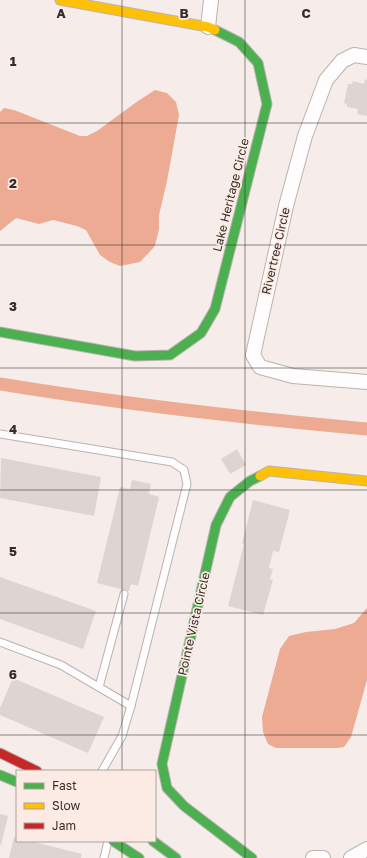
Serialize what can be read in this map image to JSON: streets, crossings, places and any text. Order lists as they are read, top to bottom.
{
  "streets": {
    "street": ["Lake Heritage Circle", "Rivertree Circle", "Pointe Vista Circle"]
  },
  "legend": ["Fast", "Slow", "Jam"],
  "grid": {
    "columns": ["A", "B", "C"],
    "rows": [
      "1",
      "2",
      "3",
      "4",
      "5",
      "6"
    ]
  }
}
